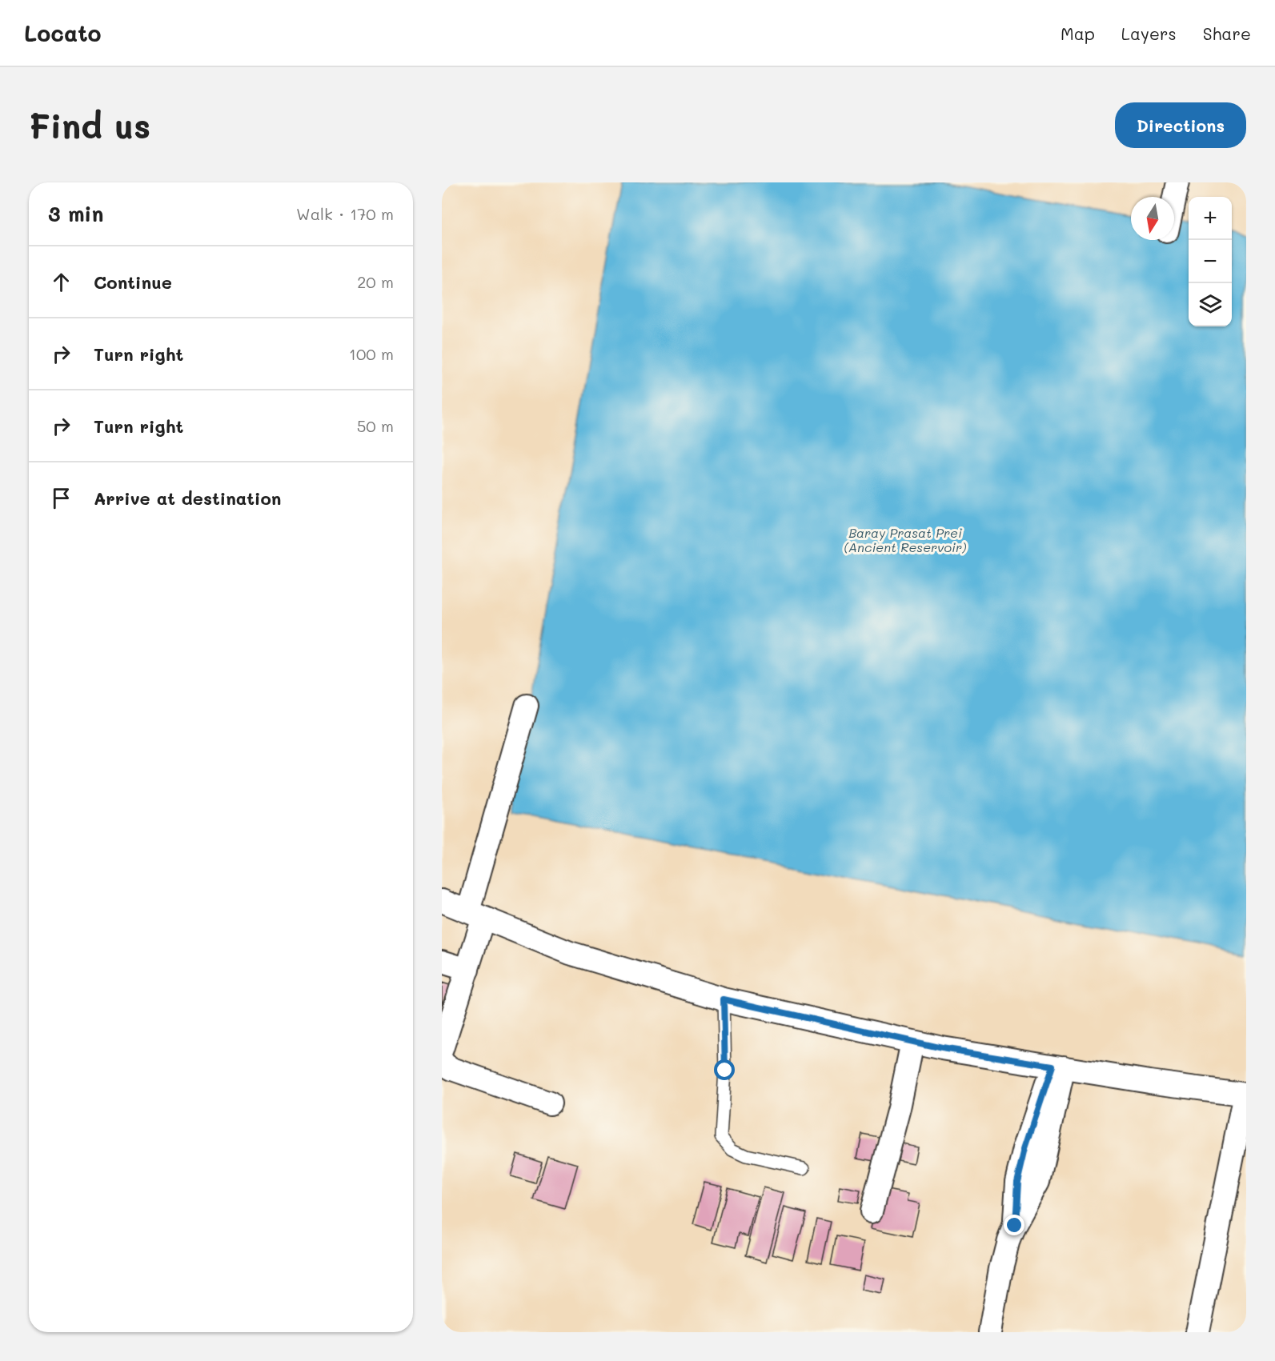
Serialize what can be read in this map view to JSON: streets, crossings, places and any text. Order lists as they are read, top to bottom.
{
  "water": ["Baray Prasat Prei (Ancient Reservoir)"],
  "north": "bottom",
  "page": {
    "header": "Locato",
    "nav": ["Map", "Layers", "Share"],
    "buttons": "Directions",
    "title": "Find us",
    "heading": ["3 min", "Walk · 170 m"],
    "map_buttons": ["+", "−"],
    "list": [
      ["Continue", "20 m"],
      ["Turn right", "100 m"],
      ["Turn right", "50 m"],
      "Arrive at destination"
    ]
  }
}
